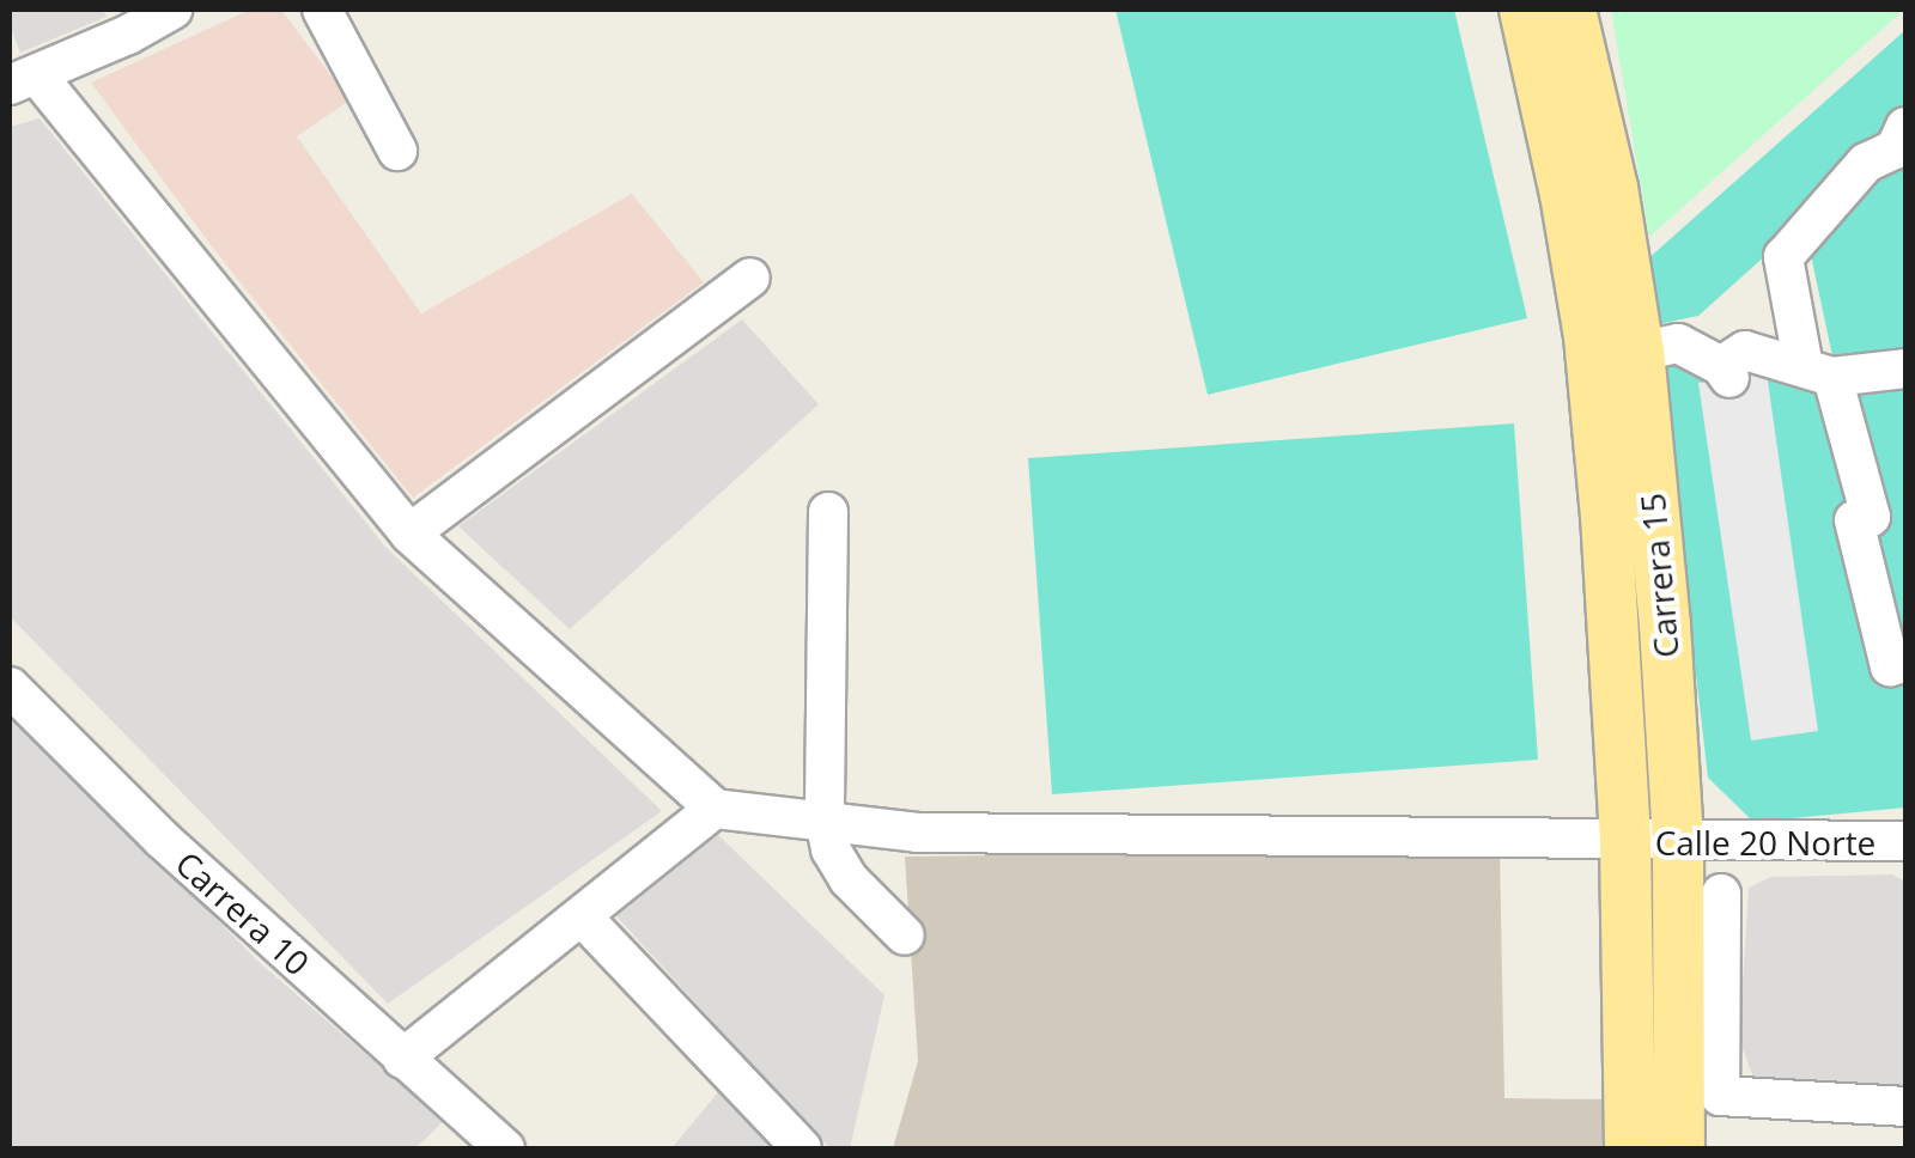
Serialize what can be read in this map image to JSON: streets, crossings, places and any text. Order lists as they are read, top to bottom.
{
  "streets": {
    "main road": ["Carrera 15"],
    "street": ["Calle 20 Norte", "Carrera 10"]
  },
  "crossings": [
    ["Carrera 15", "Calle 20 Norte"]
  ]
}
